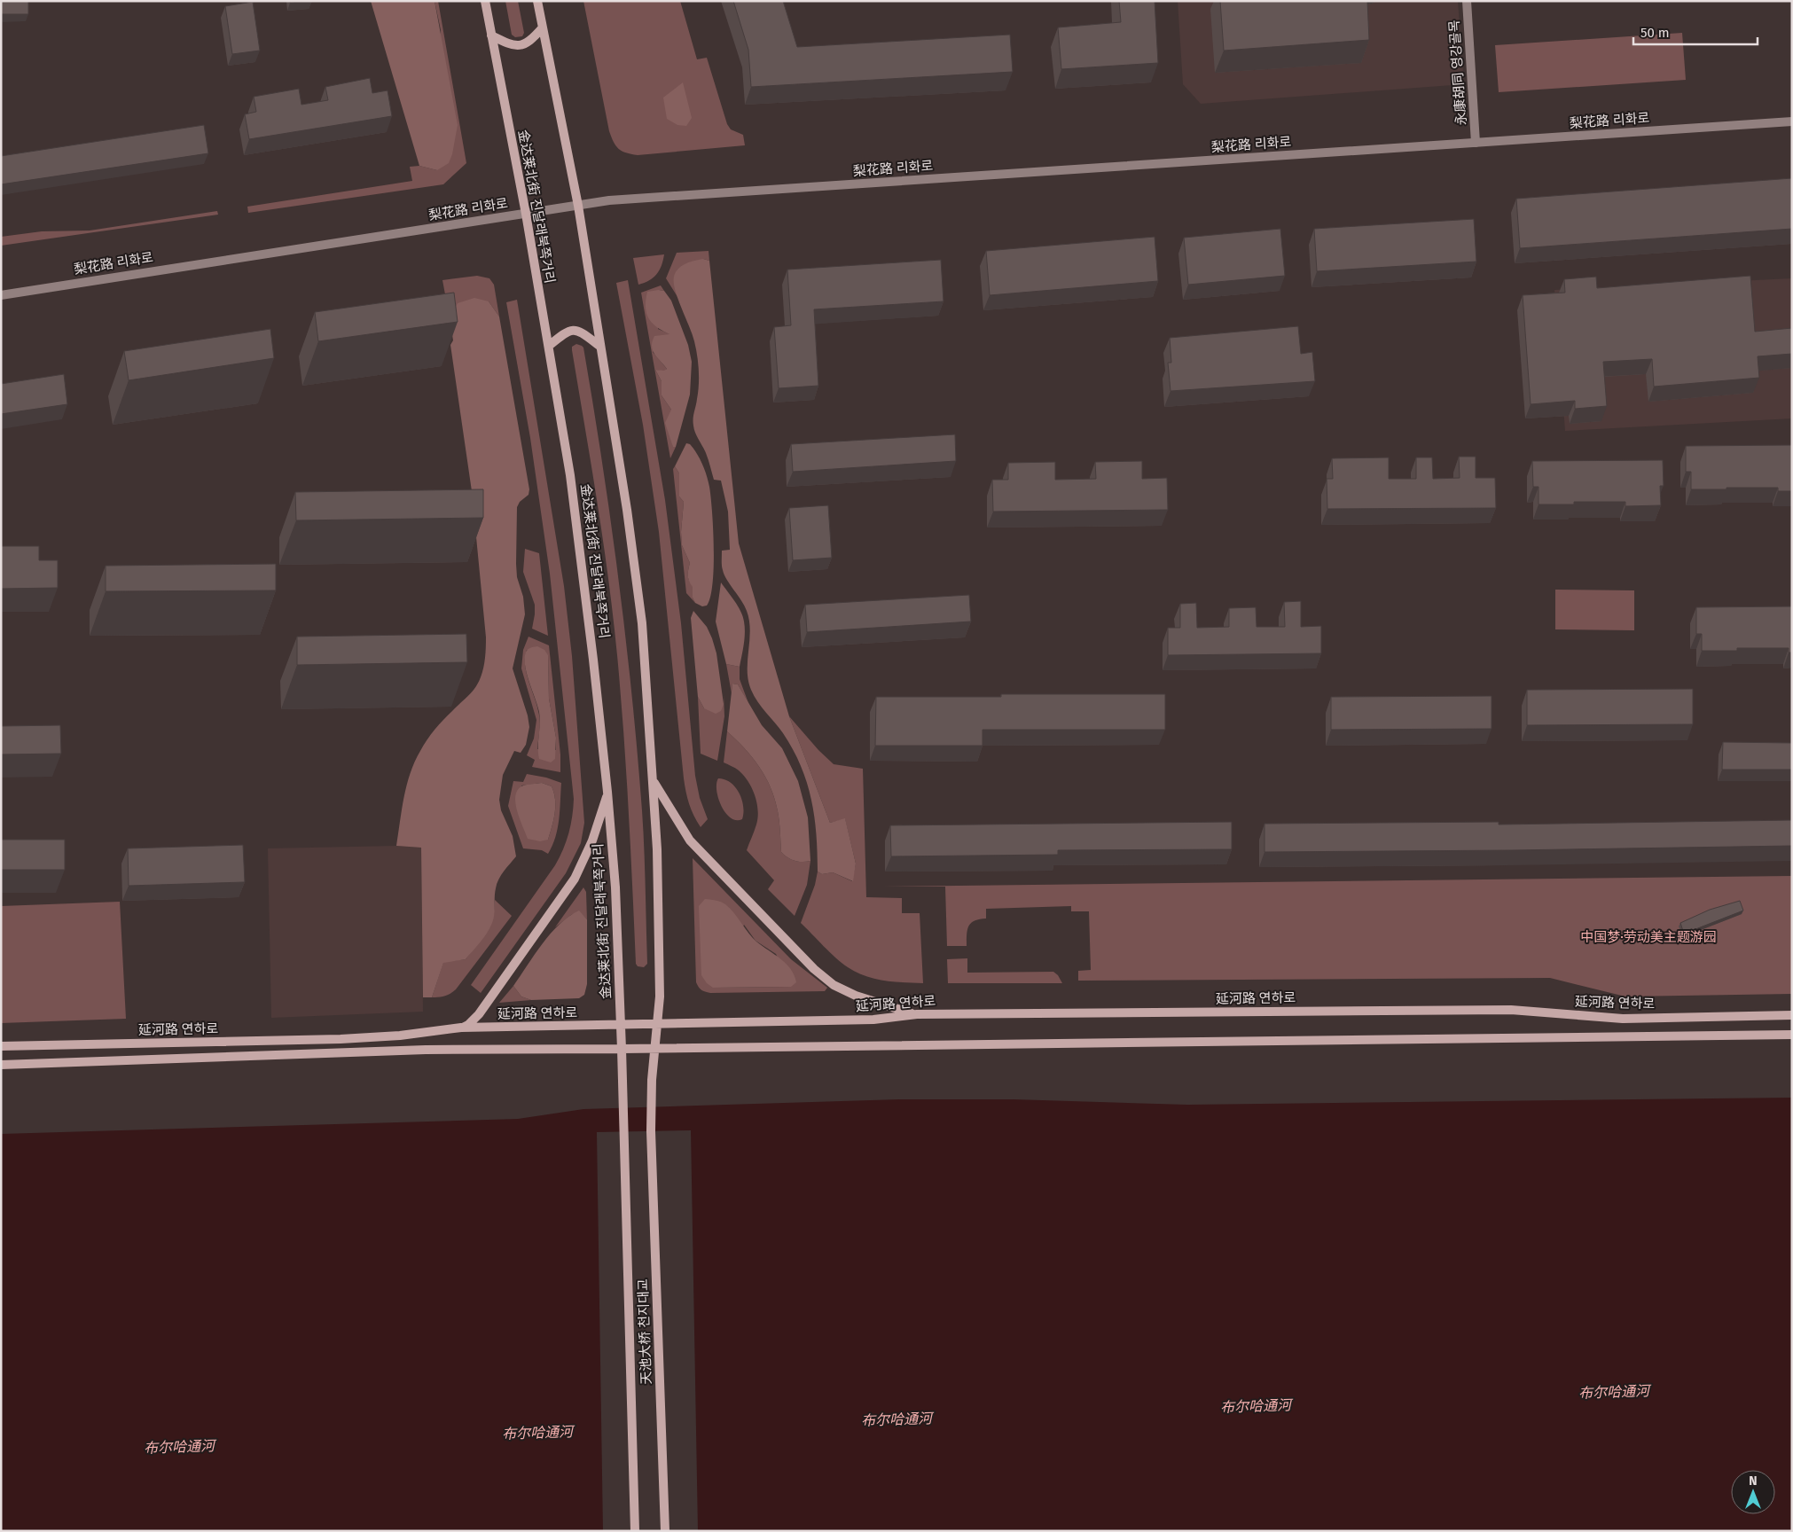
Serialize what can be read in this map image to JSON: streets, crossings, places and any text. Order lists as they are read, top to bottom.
{
  "streets": {
    "main road": ["金达莱北街 진달래북쪽거리", "延河路 연하로", "天池大桥 천지대교"],
    "street": ["永康胡同 영강골목", "梨花路 리화로"]
  },
  "crossings": [
    ["永康胡同 영강골목", "梨花路 리화로"],
    ["梨花路 리화로", "金达莱北街 진달래북쪽거리"],
    ["金达莱北街 진달래북쪽거리", "延河路 연하로"],
    ["金达莱北街 진달래북쪽거리", "天池大桥 천지대교"]
  ],
  "water": ["布尔哈通河"],
  "parks": ["中国梦·劳动美主题游园"],
  "scale_bar": "50 m",
  "north": "top"
}
